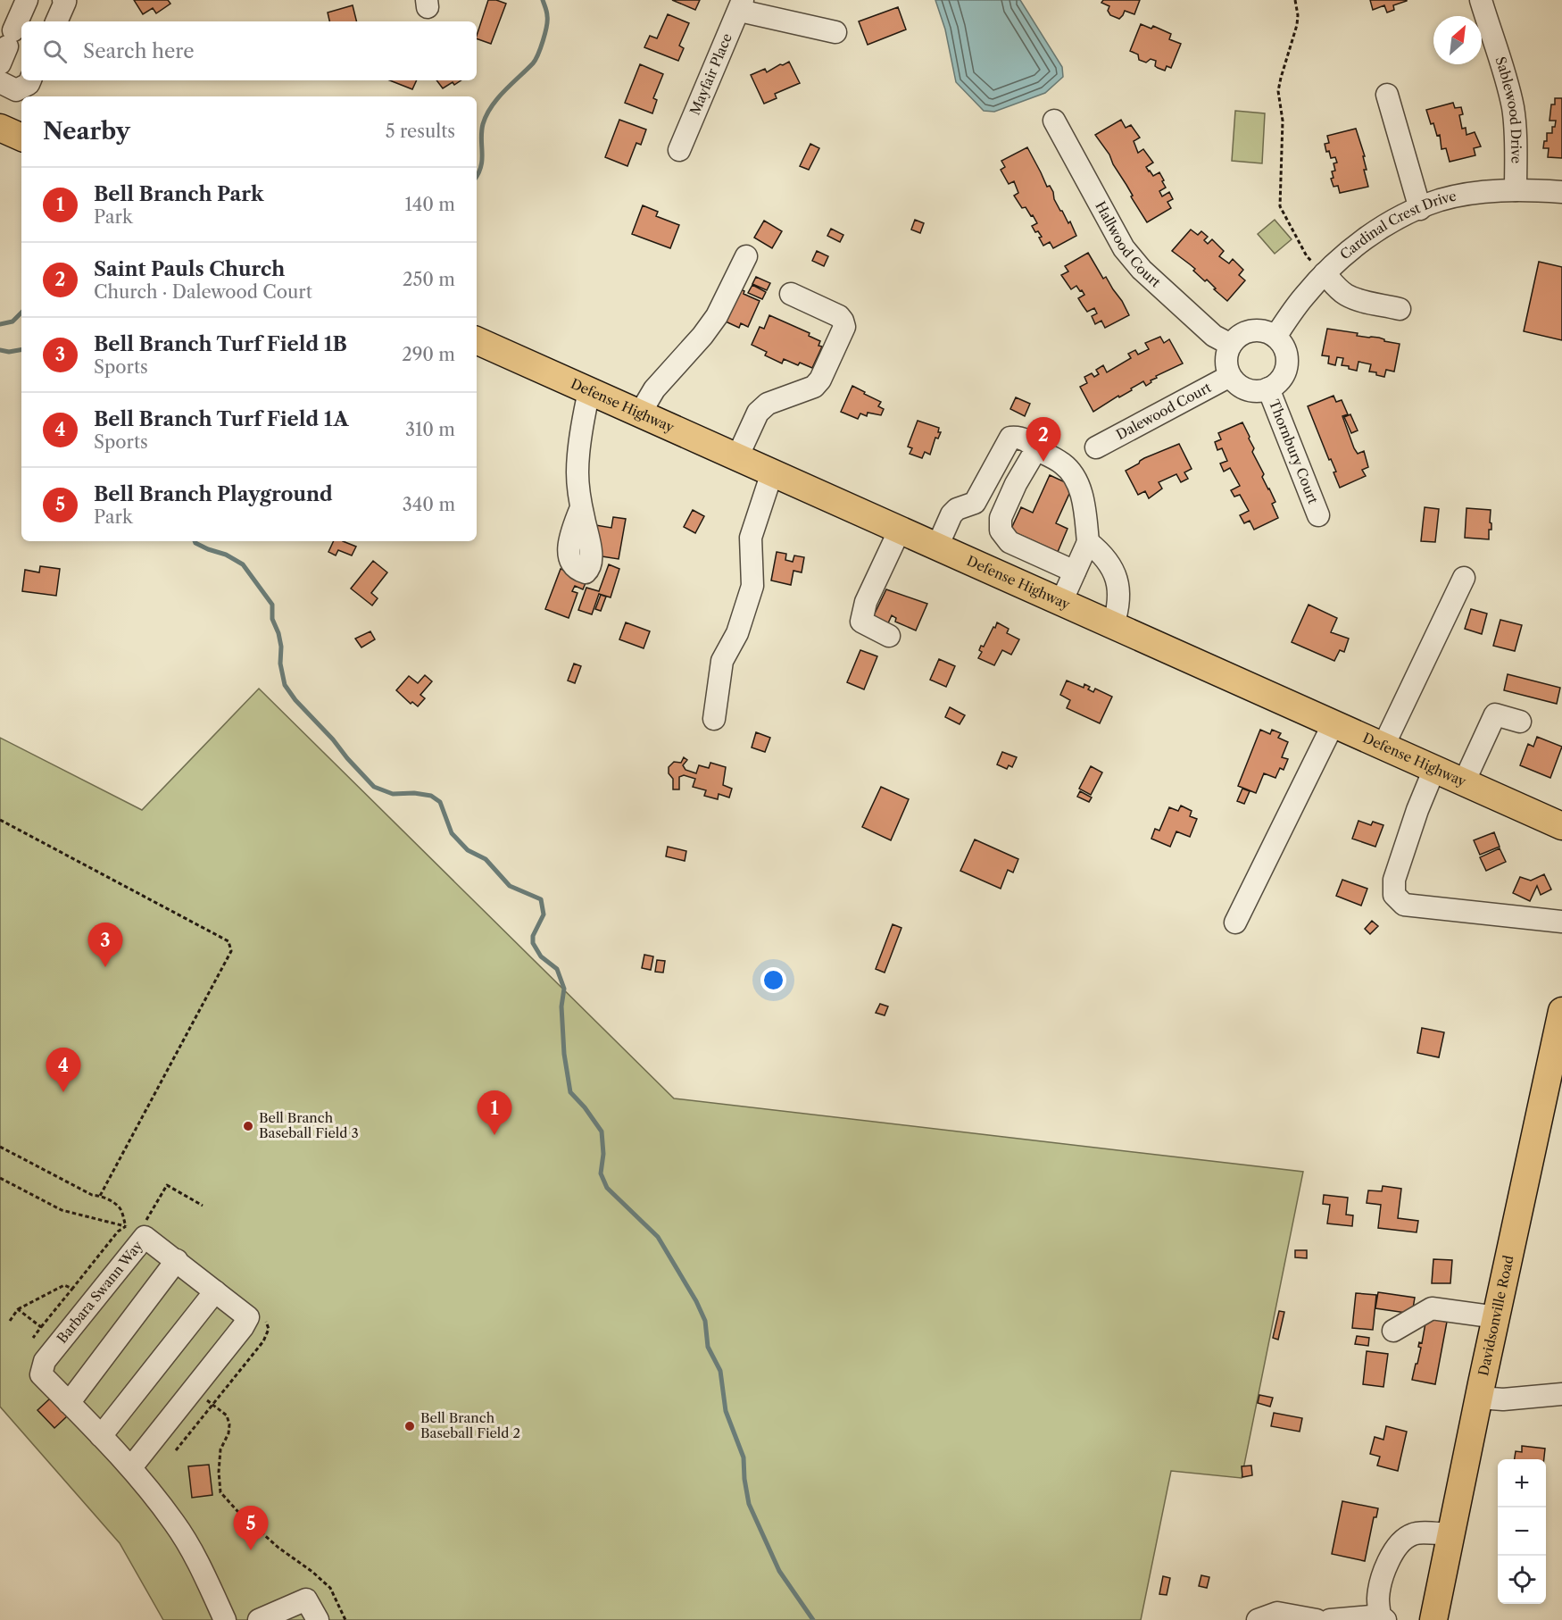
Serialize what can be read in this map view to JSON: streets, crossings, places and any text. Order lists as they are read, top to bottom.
{
  "streets": {
    "main road": ["Defense Highway", "Davidsonville Road"],
    "street": [
      "Mayfair Place",
      "Sablewood Drive",
      "Cardinal Crest Drive",
      "Hallwood Court",
      "Dalewood Court",
      "Thornbury Court",
      "Barbara Swann Way"
    ]
  },
  "crossings": [
    ["Sablewood Drive", "Cardinal Crest Drive"],
    ["Cardinal Crest Drive", "Hallwood Court"],
    ["Cardinal Crest Drive", "Dalewood Court"],
    ["Cardinal Crest Drive", "Thornbury Court"],
    ["Hallwood Court", "Dalewood Court"],
    ["Hallwood Court", "Thornbury Court"],
    ["Dalewood Court", "Thornbury Court"]
  ],
  "places": ["Bell Branch Baseball Field 3", "Bell Branch Baseball Field 2"],
  "north": "top right",
  "page": {
    "search": "Search here",
    "heading": ["Nearby", "5 results"],
    "list": [
      {
        "mark": "1",
        "name": "Bell Branch Park",
        "note": "Park",
        "value": "140 m"
      },
      {
        "mark": "2",
        "name": "Saint Pauls Church",
        "note": "Church · Dalewood Court",
        "value": "250 m"
      },
      {
        "mark": "3",
        "name": "Bell Branch Turf Field 1B",
        "note": "Sports",
        "value": "290 m"
      },
      {
        "mark": "4",
        "name": "Bell Branch Turf Field 1A",
        "note": "Sports",
        "value": "310 m"
      },
      {
        "mark": "5",
        "name": "Bell Branch Playground",
        "note": "Park",
        "value": "340 m"
      }
    ],
    "pins": [
      "2",
      "3",
      "4",
      "1",
      "5"
    ],
    "map_buttons": ["+", "−"]
  }
}
